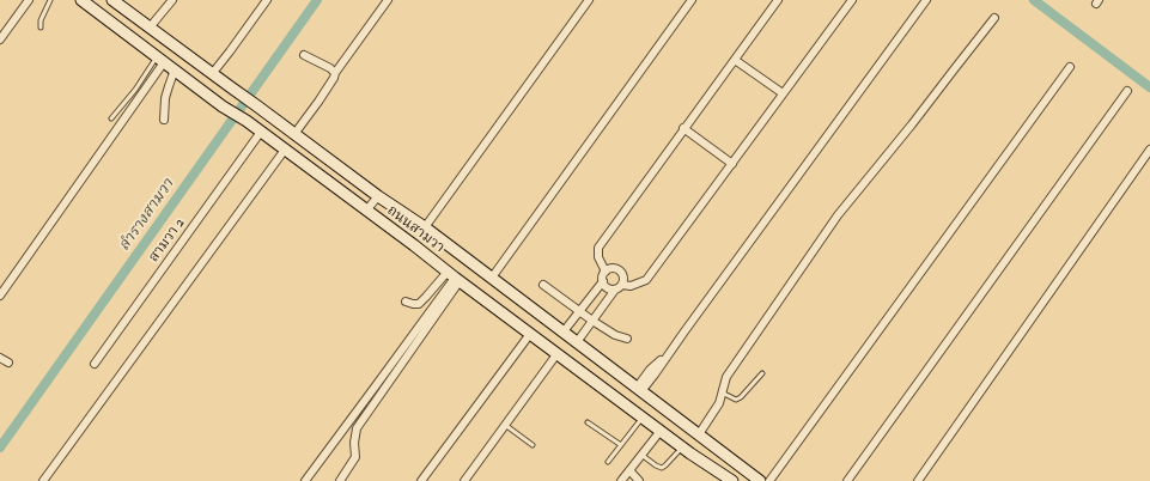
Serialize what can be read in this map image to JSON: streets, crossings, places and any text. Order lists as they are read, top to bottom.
{
  "streets": {
    "street": ["ถนนสามวา", "สามวา 2"]
  },
  "crossings": [
    ["ถนนสามวา", "สามวา 2"]
  ],
  "water": ["ลำรางสามวา"]
}
